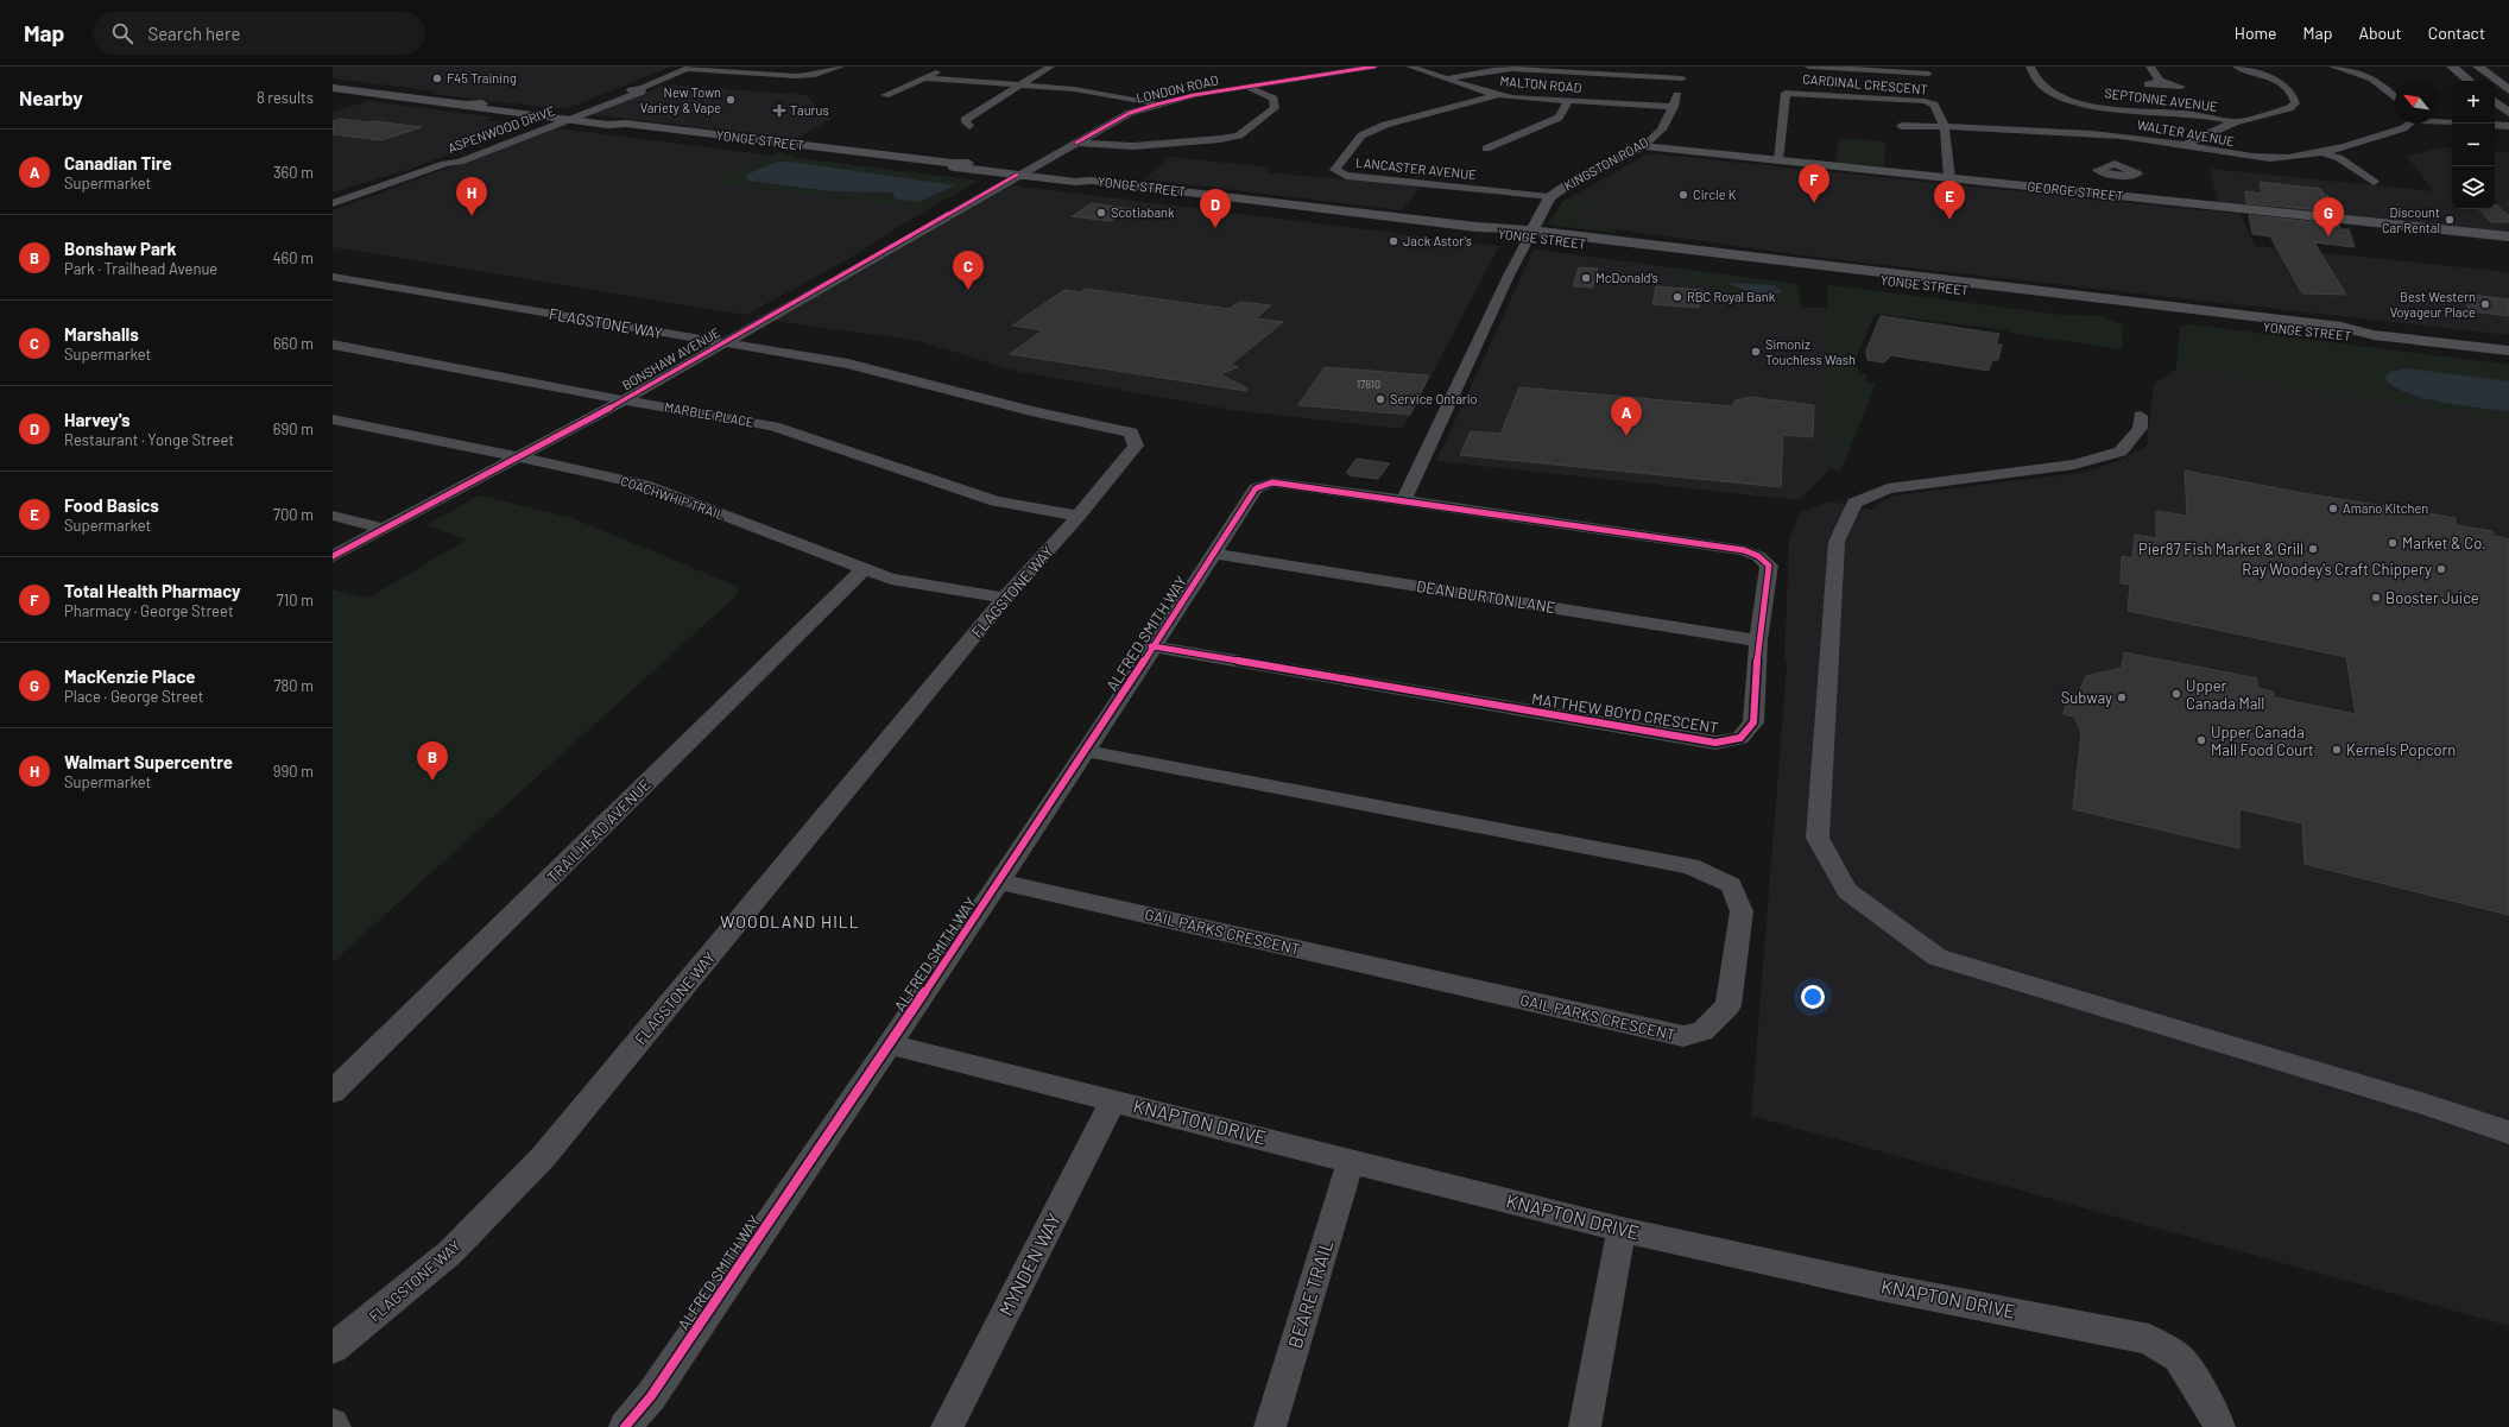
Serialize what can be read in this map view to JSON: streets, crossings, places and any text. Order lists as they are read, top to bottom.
{
  "streets": {
    "main road": ["YONGE STREET", "KINGSTON ROAD", "GEORGE STREET"],
    "street": [
      "MALTON ROAD",
      "CARDINAL CRESCENT",
      "LONDON ROAD",
      "SEPTONNE AVENUE",
      "ASPENWOOD DRIVE",
      "WALTER AVENUE",
      "LANCASTER AVENUE",
      "FLAGSTONE WAY",
      "BONSHAW AVENUE",
      "MARBLE PLACE",
      "COACHWHIP TRAIL",
      "DEAN BURTON LANE",
      "ALFRED SMITH WAY",
      "MATTHEW BOYD CRESCENT",
      "TRAILHEAD AVENUE",
      "GAIL PARKS CRESCENT",
      "KNAPTON DRIVE",
      "MYNDEN WAY",
      "BEARE TRAIL"
    ]
  },
  "crossings": [
    ["MALTON ROAD", "KINGSTON ROAD"],
    ["MALTON ROAD", "LANCASTER AVENUE"],
    ["CARDINAL CRESCENT", "WALTER AVENUE"],
    ["CARDINAL CRESCENT", "GEORGE STREET"],
    ["LONDON ROAD", "YONGE STREET"],
    ["LONDON ROAD", "BONSHAW AVENUE"],
    ["ASPENWOOD DRIVE", "YONGE STREET"],
    ["YONGE STREET", "KINGSTON ROAD"],
    ["YONGE STREET", "BONSHAW AVENUE"],
    ["KINGSTON ROAD", "LANCASTER AVENUE"],
    ["KINGSTON ROAD", "GEORGE STREET"],
    ["FLAGSTONE WAY", "BONSHAW AVENUE"],
    ["FLAGSTONE WAY", "MARBLE PLACE"],
    ["FLAGSTONE WAY", "COACHWHIP TRAIL"],
    ["BONSHAW AVENUE", "MARBLE PLACE"],
    ["BONSHAW AVENUE", "COACHWHIP TRAIL"],
    ["COACHWHIP TRAIL", "TRAILHEAD AVENUE"],
    ["DEAN BURTON LANE", "ALFRED SMITH WAY"],
    ["DEAN BURTON LANE", "MATTHEW BOYD CRESCENT"],
    ["ALFRED SMITH WAY", "MATTHEW BOYD CRESCENT"],
    ["ALFRED SMITH WAY", "GAIL PARKS CRESCENT"],
    ["ALFRED SMITH WAY", "KNAPTON DRIVE"],
    ["KNAPTON DRIVE", "MYNDEN WAY"],
    ["KNAPTON DRIVE", "BEARE TRAIL"]
  ],
  "districts": ["WOODLAND HILL"],
  "places": {
    "other": [
      "F45 Training",
      "New Town Variety & Vape",
      "Circle K",
      "Scotiabank",
      "Discount Car Rental",
      "Jack Astor's",
      "McDonald's",
      "RBC Royal Bank",
      "Best Western Voyageur Place",
      "Simoniz Touchless Wash",
      "Service Ontario",
      "Amano Kitchen",
      "Market & Co.",
      "Pier87 Fish Market & Grill",
      "Ray Woodey's Craft Chippery",
      "Booster Juice",
      "Upper Canada Mall",
      "Subway",
      "Upper Canada Mall Food Court",
      "Kernels Popcorn"
    ],
    "health": ["Taurus"]
  },
  "house_numbers": ["17810"],
  "north": "top left",
  "page": {
    "header": "Map",
    "search": "Search here",
    "nav": [
      "Home",
      "Map",
      "About",
      "Contact"
    ],
    "heading": ["Nearby", "8 results"],
    "map_buttons": ["+", "−"],
    "list": [
      {
        "mark": "A",
        "name": "Canadian Tire",
        "note": "Supermarket",
        "value": "360 m"
      },
      {
        "mark": "B",
        "name": "Bonshaw Park",
        "note": "Park · Trailhead Avenue",
        "value": "460 m"
      },
      {
        "mark": "C",
        "name": "Marshalls",
        "note": "Supermarket",
        "value": "660 m"
      },
      {
        "mark": "D",
        "name": "Harvey's",
        "note": "Restaurant · Yonge Street",
        "value": "690 m"
      },
      {
        "mark": "E",
        "name": "Food Basics",
        "note": "Supermarket",
        "value": "700 m"
      },
      {
        "mark": "F",
        "name": "Total Health Pharmacy",
        "note": "Pharmacy · George Street",
        "value": "710 m"
      },
      {
        "mark": "G",
        "name": "MacKenzie Place",
        "note": "Place · George Street",
        "value": "780 m"
      },
      {
        "mark": "H",
        "name": "Walmart Supercentre",
        "note": "Supermarket",
        "value": "990 m"
      }
    ],
    "pins": [
      "F",
      "H",
      "E",
      "D",
      "G",
      "C",
      "A",
      "B"
    ]
  }
}
